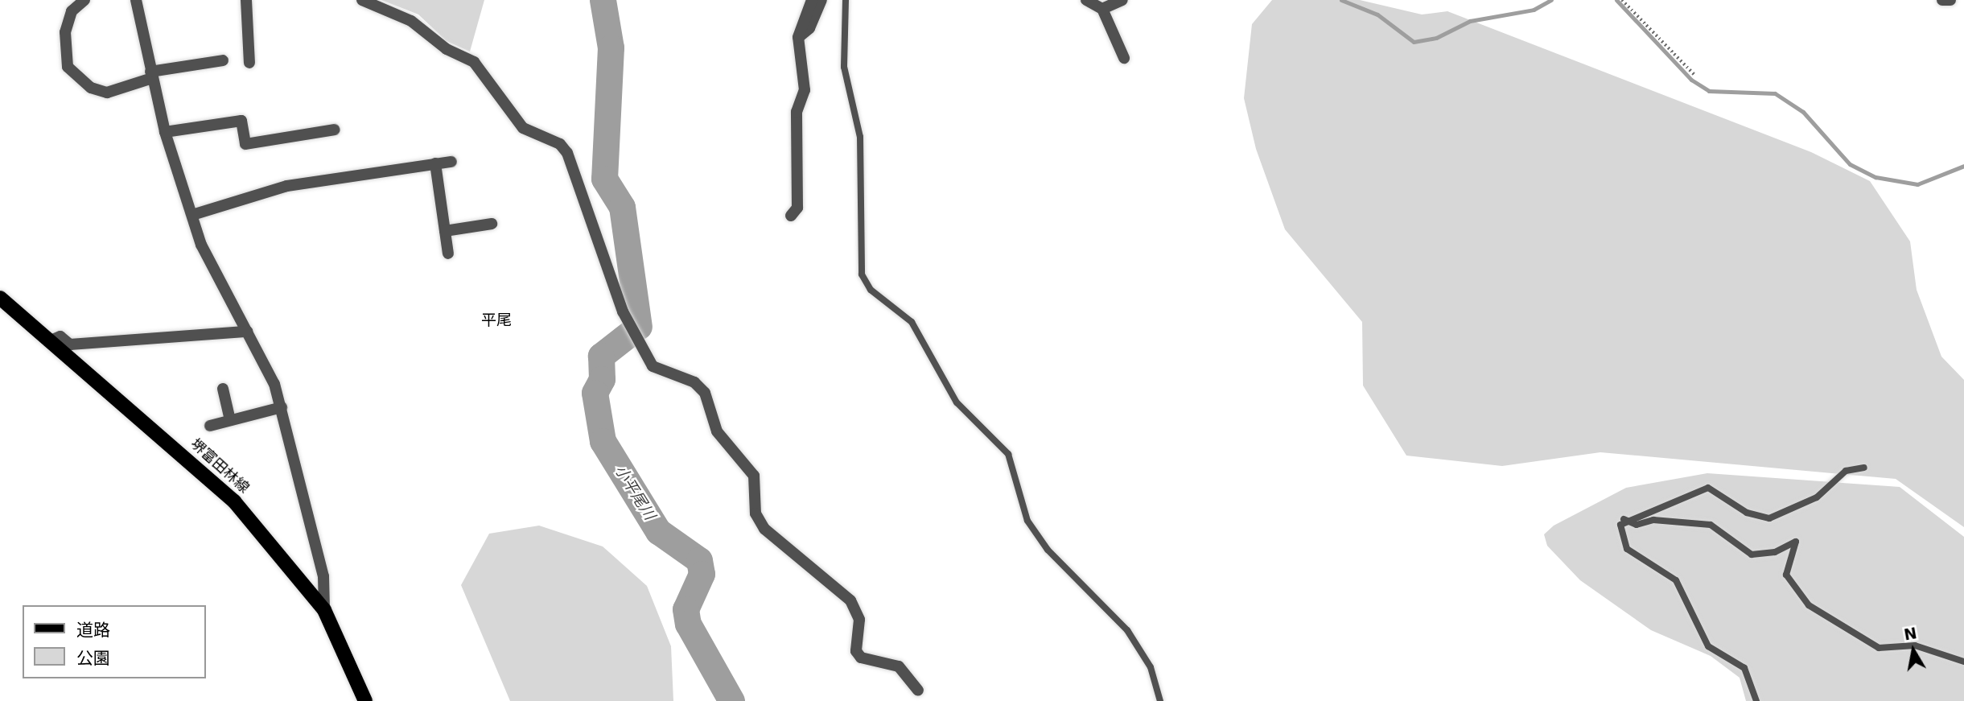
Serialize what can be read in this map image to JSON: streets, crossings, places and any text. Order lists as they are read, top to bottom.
{
  "streets": {
    "main road": ["堺富田林線"]
  },
  "districts": ["平尾"],
  "water": ["小平尾川"],
  "legend": ["道路", "公園"],
  "north": "top"
}
